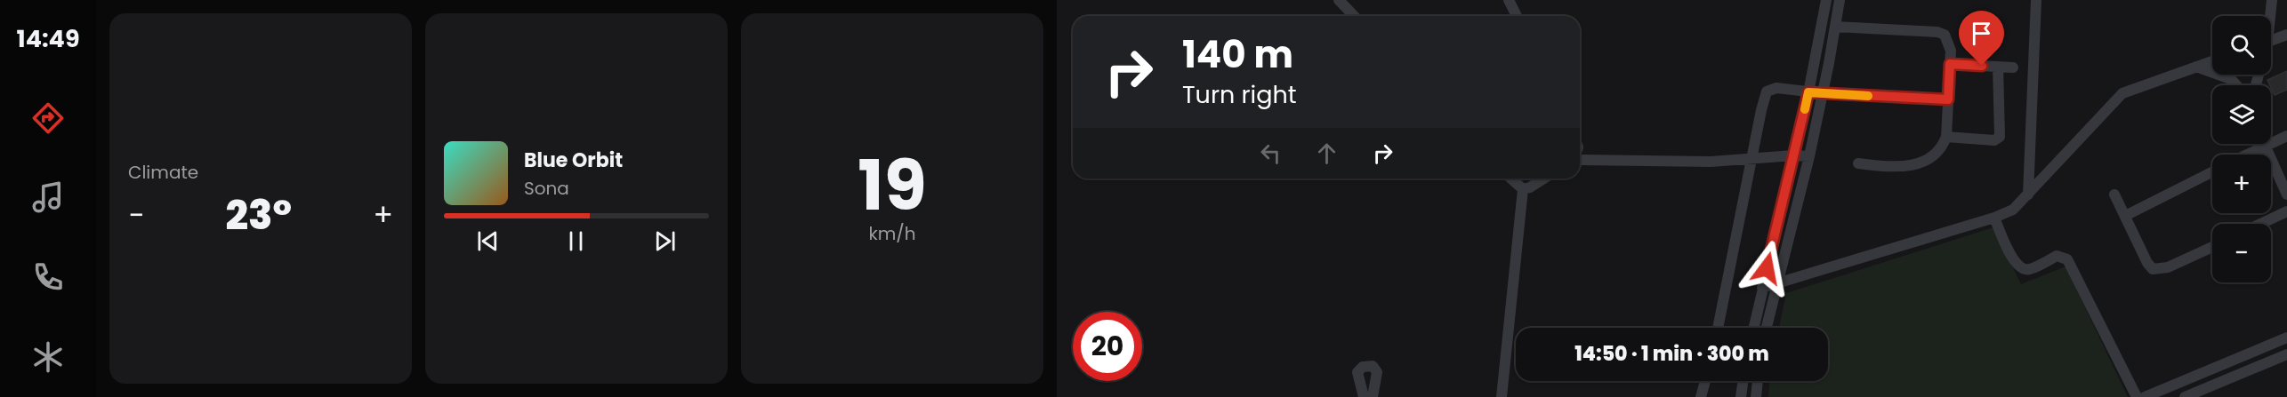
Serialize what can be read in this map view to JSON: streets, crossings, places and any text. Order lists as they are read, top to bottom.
{
  "page": {
    "tabs": "14:49",
    "tile": [
      "Climate",
      ["19", "km/h"]
    ],
    "map_buttons": ["+", "−"],
    "turn": ["140 m", "Turn right"],
    "song": ["Blue Orbit", "Sona"],
    "heat": ["−", "23°", "+"],
    "limit": "20",
    "trip": "14:50 · 1 min · 300 m"
  }
}
